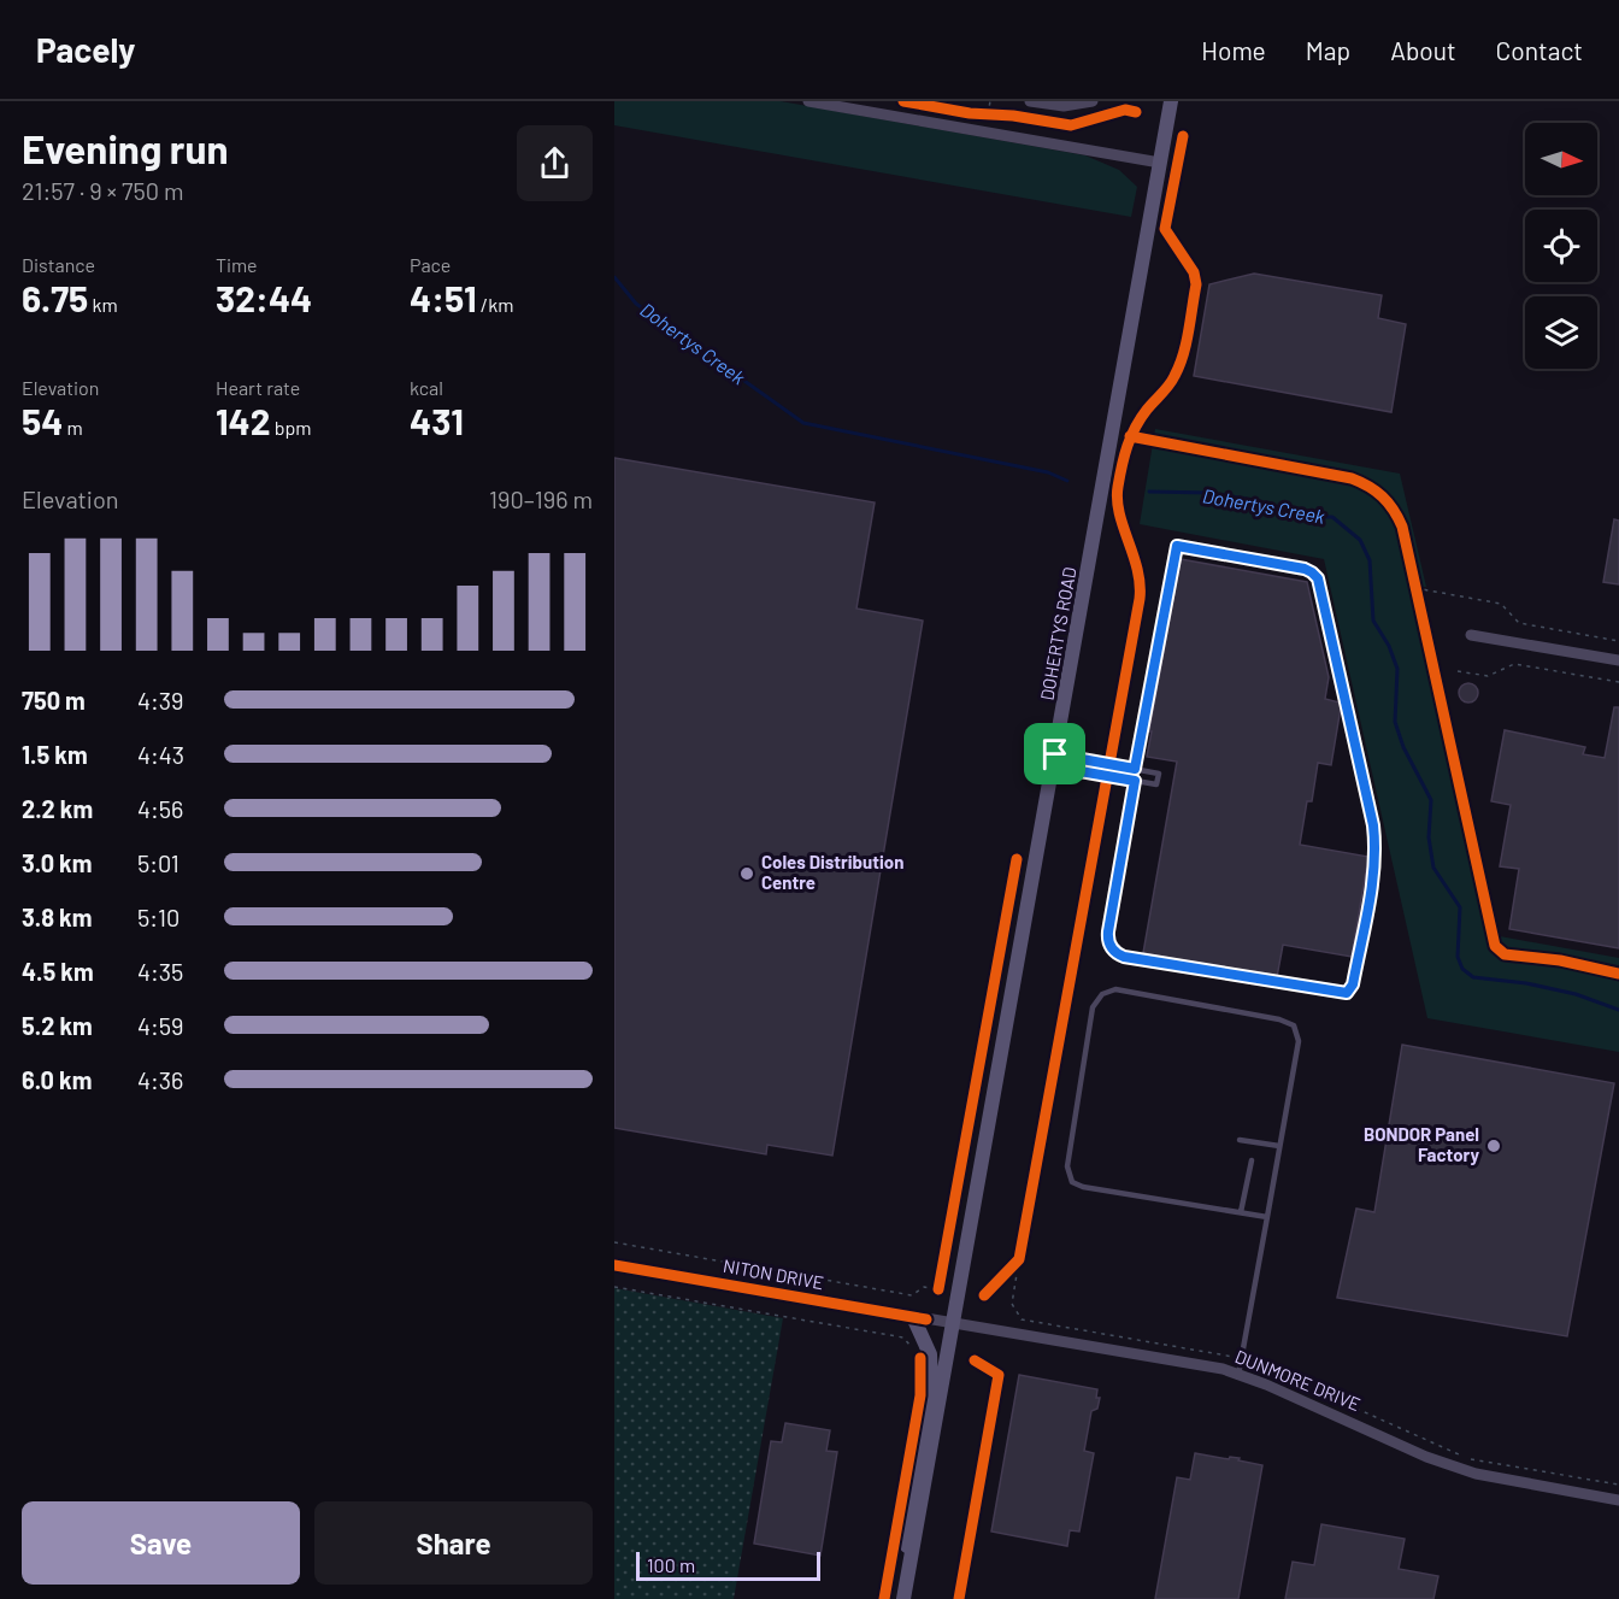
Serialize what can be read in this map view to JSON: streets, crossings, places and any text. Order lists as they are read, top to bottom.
{
  "streets": {
    "main road": ["DOHERTYS ROAD"],
    "street": ["NITON DRIVE", "DUNMORE DRIVE"]
  },
  "crossings": [
    ["DOHERTYS ROAD", "NITON DRIVE"],
    ["DOHERTYS ROAD", "DUNMORE DRIVE"],
    ["NITON DRIVE", "DUNMORE DRIVE"]
  ],
  "water": ["Dohertys Creek"],
  "places": ["Coles Distribution Centre", "BONDOR Panel Factory"],
  "scale_bar": "100 m",
  "north": "right",
  "page": {
    "header": "Pacely",
    "nav": [
      "Home",
      "Map",
      "About",
      "Contact"
    ],
    "heading": ["Evening run", "21:57 · 9 × 750 m"],
    "stats": [
      ["Distance", "6.75 km"],
      ["Time", "32:44"],
      ["Pace", "4:51 /km"],
      ["Elevation", "54 m"],
      ["Heart rate", "142 bpm"],
      ["kcal", "431"]
    ],
    "chart": ["Elevation", "190–196 m"],
    "list": [
      {
        "name": "750 m",
        "note": "4:39"
      },
      {
        "name": "1.5 km",
        "note": "4:43"
      },
      {
        "name": "2.2 km",
        "note": "4:56"
      },
      {
        "name": "3.0 km",
        "note": "5:01"
      },
      {
        "name": "3.8 km",
        "note": "5:10"
      },
      {
        "name": "4.5 km",
        "note": "4:35"
      },
      {
        "name": "5.2 km",
        "note": "4:59"
      },
      {
        "name": "6.0 km",
        "note": "4:36"
      }
    ],
    "buttons": ["Save", "Share"],
    "scale": "100 m"
  }
}
